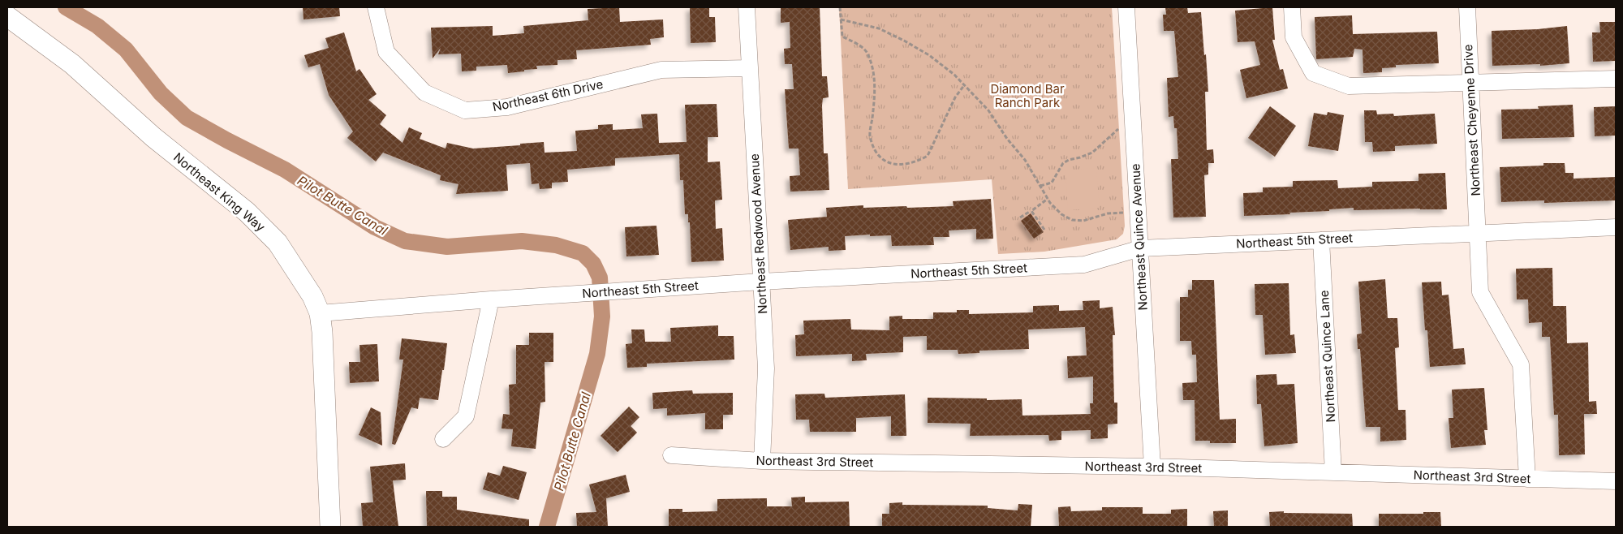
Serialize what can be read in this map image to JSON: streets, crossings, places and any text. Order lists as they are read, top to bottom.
{
  "streets": {
    "street": [
      "Northeast 6th Drive",
      "Northeast Cheyenne Drive",
      "Northeast King Way",
      "Northeast Redwood Avenue",
      "Northeast Quince Avenue",
      "Northeast 5th Street",
      "Northeast Quince Lane",
      "Northeast 3rd Street"
    ]
  },
  "crossings": [
    ["Northeast 6th Drive", "Northeast Redwood Avenue"],
    ["Northeast Cheyenne Drive", "Northeast 5th Street"],
    ["Northeast Cheyenne Drive", "Northeast 3rd Street"],
    ["Northeast King Way", "Northeast 5th Street"],
    ["Northeast Redwood Avenue", "Northeast 5th Street"],
    ["Northeast Redwood Avenue", "Northeast 3rd Street"],
    ["Northeast Quince Avenue", "Northeast 5th Street"],
    ["Northeast Quince Avenue", "Northeast 3rd Street"],
    ["Northeast 5th Street", "Northeast Quince Lane"],
    ["Northeast Quince Lane", "Northeast 3rd Street"]
  ],
  "water": ["Pilot Butte Canal"],
  "parks": ["Diamond Bar Ranch Park"]
}
